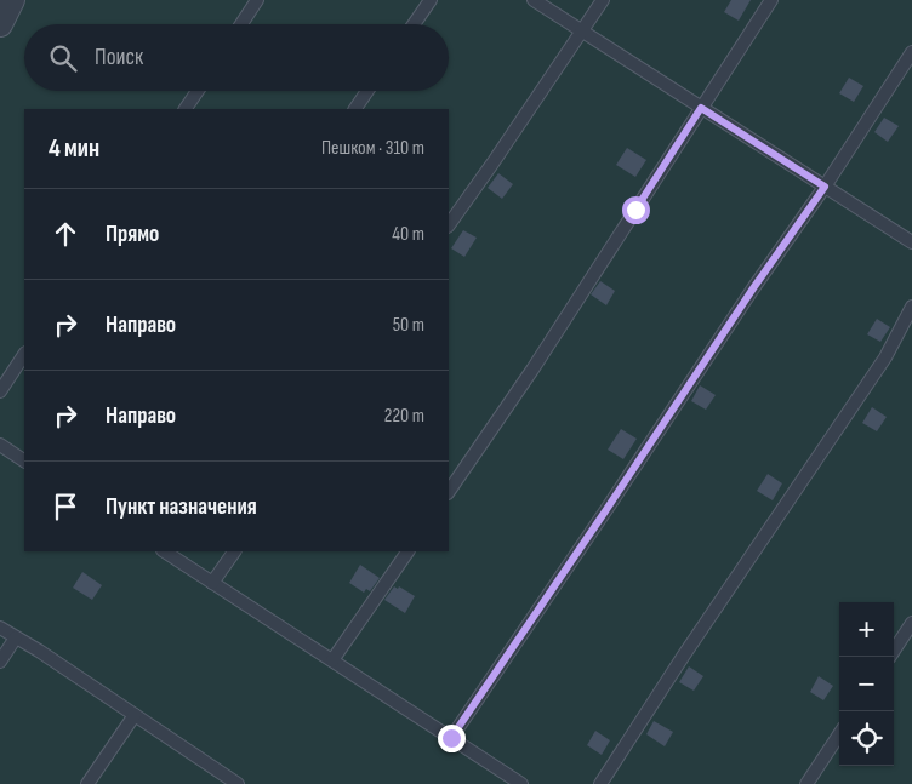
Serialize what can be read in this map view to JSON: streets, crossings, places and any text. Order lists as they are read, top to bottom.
{
  "page": {
    "search": "Поиск",
    "heading": ["4 мин", "Пешком · 310 m"],
    "list": [
      ["Прямо", "40 m"],
      ["Направо", "50 m"],
      ["Направо", "220 m"],
      "Пункт назначения"
    ],
    "map_buttons": ["+", "−"]
  }
}
